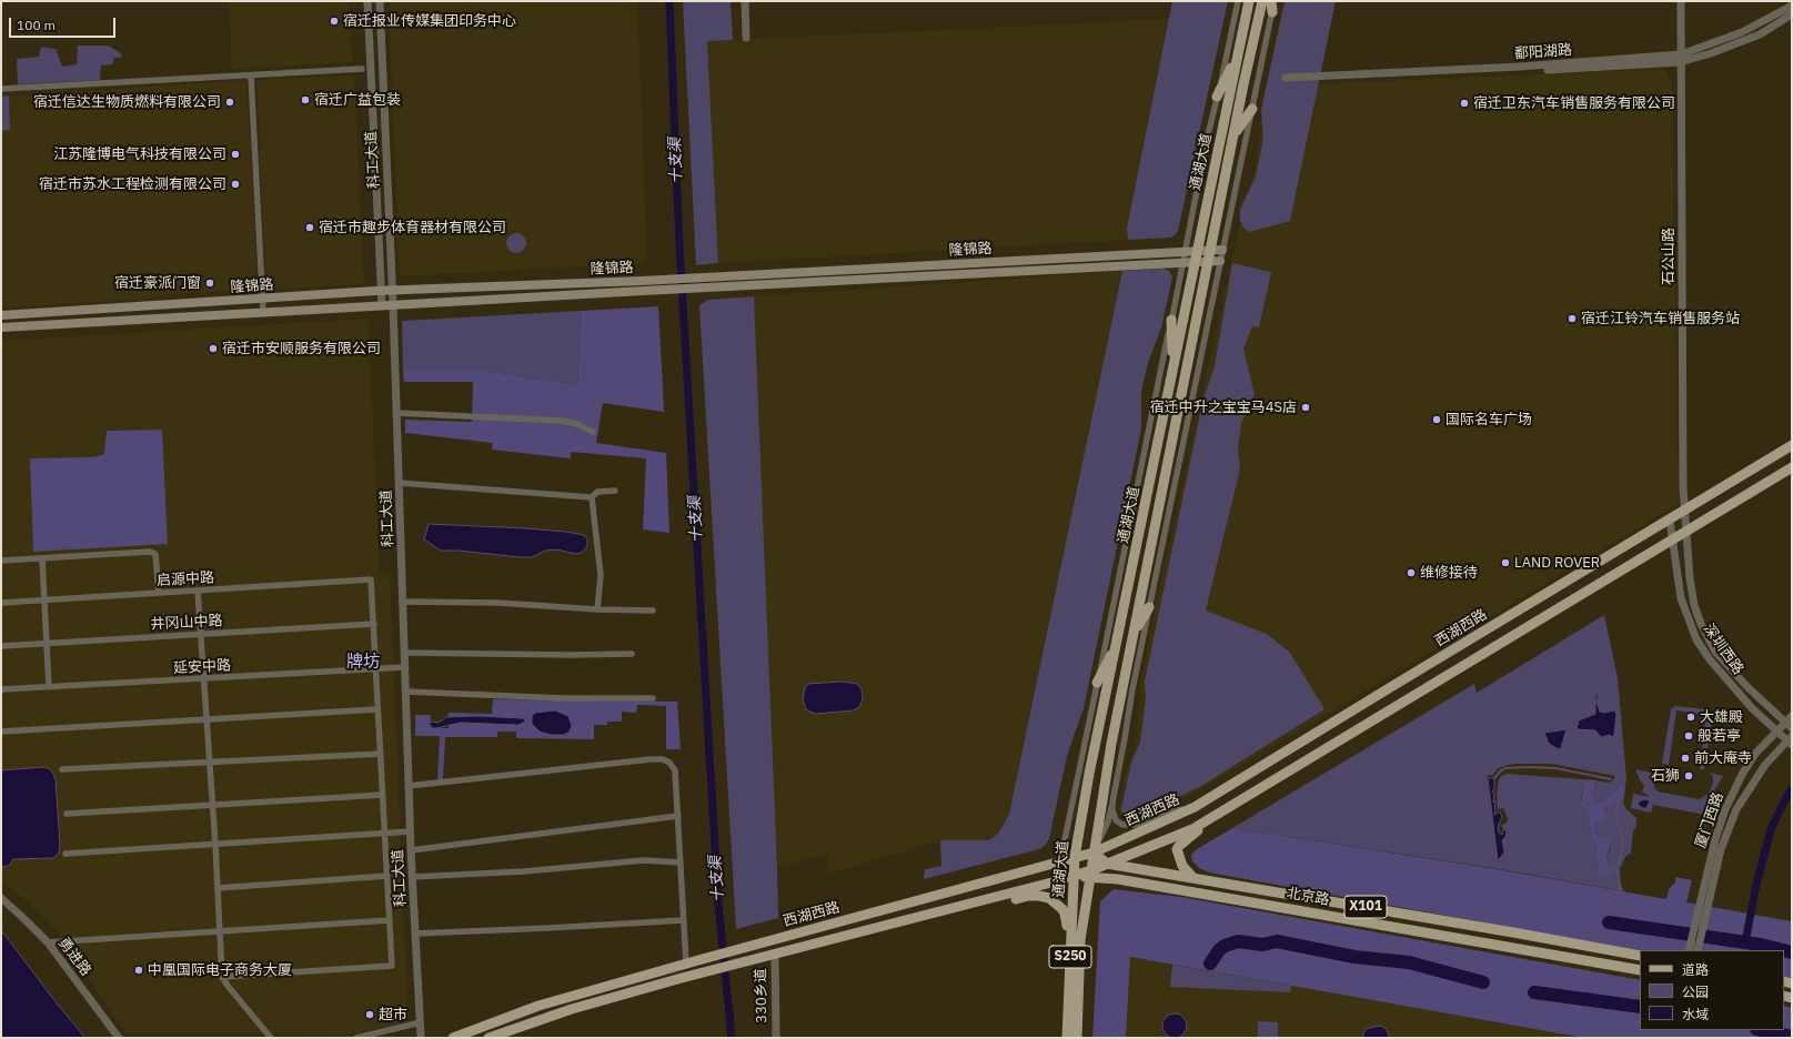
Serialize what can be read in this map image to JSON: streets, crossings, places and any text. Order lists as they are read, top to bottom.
{
  "streets": {
    "main road": [
      "通湖大道",
      "隆锦路",
      "西湖西路",
      "北京路",
      "X101",
      "S250"
    ],
    "street": [
      "鄱阳湖路",
      "科工大道",
      "石公山路",
      "启源中路",
      "井冈山中路",
      "深圳西路",
      "延安中路",
      "厦门西路",
      "勇进路",
      "330乡道"
    ]
  },
  "crossings": [
    ["鄱阳湖路", "石公山路"],
    ["科工大道", "隆锦路"],
    ["科工大道", "延安中路"],
    ["通湖大道", "隆锦路"],
    ["通湖大道", "西湖西路"],
    ["通湖大道", "北京路"],
    ["石公山路", "西湖西路"],
    ["石公山路", "深圳西路"],
    ["启源中路", "井冈山中路"],
    ["西湖西路", "深圳西路"],
    ["西湖西路", "北京路"],
    ["西湖西路", "330乡道"],
    ["深圳西路", "厦门西路"]
  ],
  "districts": ["牌坊"],
  "water": ["十支渠"],
  "places": [
    "宿迁报业传媒集团印务中心",
    "宿迁广益包装",
    "宿迁信达生物质燃料有限公司",
    "宿迁卫东汽车销售服务有限公司",
    "江苏隆博电气科技有限公司",
    "宿迁市苏水工程检测有限公司",
    "宿迁市趣步体育器材有限公司",
    "宿迁豪派门窗",
    "宿迁江铃汽车销售服务站",
    "宿迁市安顺服务有限公司",
    "宿迁中升之宝宝马4S店",
    "国际名车广场",
    "LAND ROVER",
    "维修接待",
    "大雄殿",
    "般若亭",
    "前大庵寺",
    "石狮",
    "中凰国际电子商务大厦",
    "超市"
  ],
  "legend": ["道路", "公园", "水域"],
  "scale_bar": "100 m"
}
